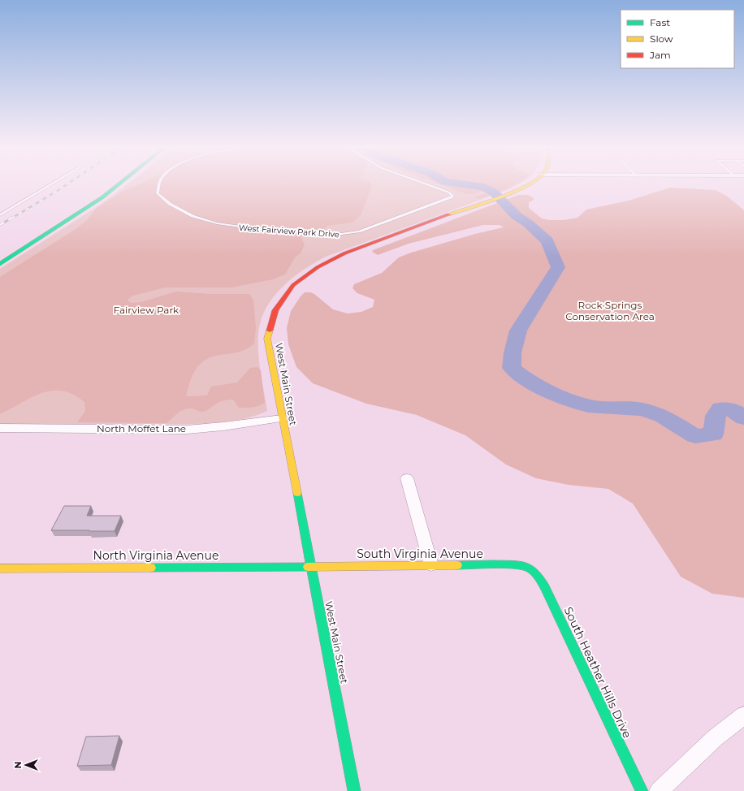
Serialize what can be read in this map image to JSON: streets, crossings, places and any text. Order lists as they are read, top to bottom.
{
  "streets": {
    "street": [
      "West Main Street",
      "North Moffet Lane",
      "South Virginia Avenue",
      "North Virginia Avenue",
      "South Heather Hills Drive"
    ],
    "lane": ["West Fairview Park Drive"]
  },
  "crossings": [
    ["West Main Street", "North Moffet Lane"],
    ["West Main Street", "South Virginia Avenue"],
    ["West Main Street", "North Virginia Avenue"],
    ["South Virginia Avenue", "North Virginia Avenue"],
    ["South Virginia Avenue", "South Heather Hills Drive"]
  ],
  "parks": ["Rock Springs Conservation Area", "Fairview Park"],
  "legend": ["Fast", "Slow", "Jam"],
  "north": "left"
}
